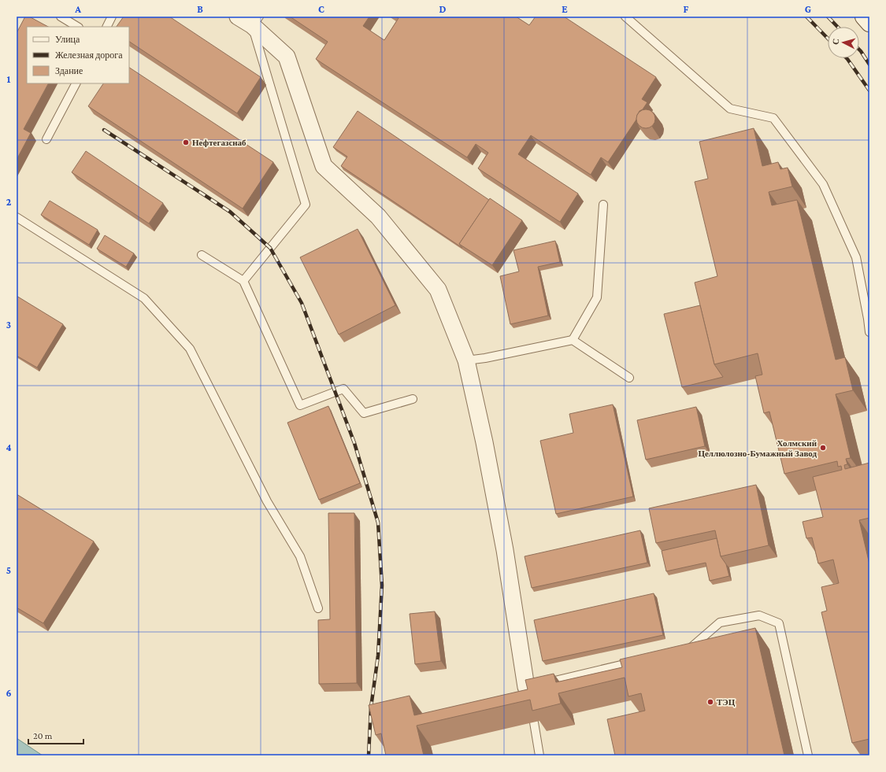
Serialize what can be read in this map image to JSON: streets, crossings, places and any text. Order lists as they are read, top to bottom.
{
  "places": ["Нефтегазснаб", "Холмский Целлюлозно-Бумажный Завод", "ТЭЦ"],
  "legend": ["Улица", "Железная дорога", "Здание"],
  "scale_bar": "20 m",
  "north": "left",
  "grid": {
    "columns": [
      "A",
      "B",
      "C",
      "D",
      "E",
      "F",
      "G"
    ],
    "rows": [
      "1",
      "2",
      "3",
      "4",
      "5",
      "6"
    ]
  }
}
